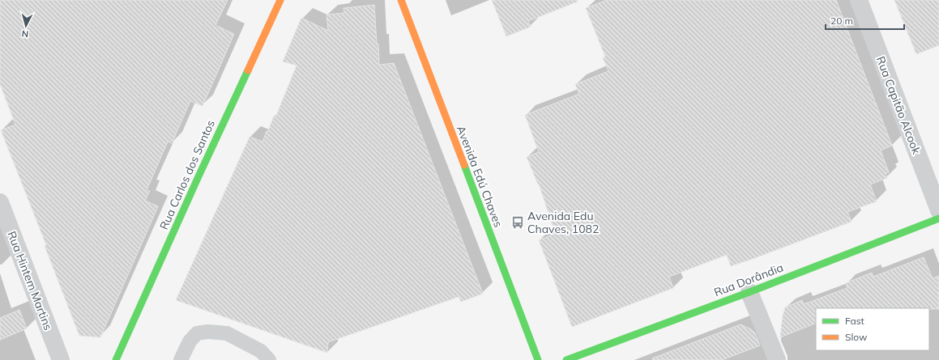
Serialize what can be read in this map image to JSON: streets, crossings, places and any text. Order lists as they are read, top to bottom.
{
  "streets": {
    "street": [
      "Rua Capitão Alcook",
      "Rua Carlos dos Santos",
      "Avenida Edú Chaves",
      "Rua Dorândia",
      "Rua Hintem Martins"
    ]
  },
  "places": {
    "bus stop": ["Avenida Edu Chaves, 1082"]
  },
  "legend": ["Fast", "Slow"],
  "scale_bar": "20 m",
  "north": "bottom"
}
